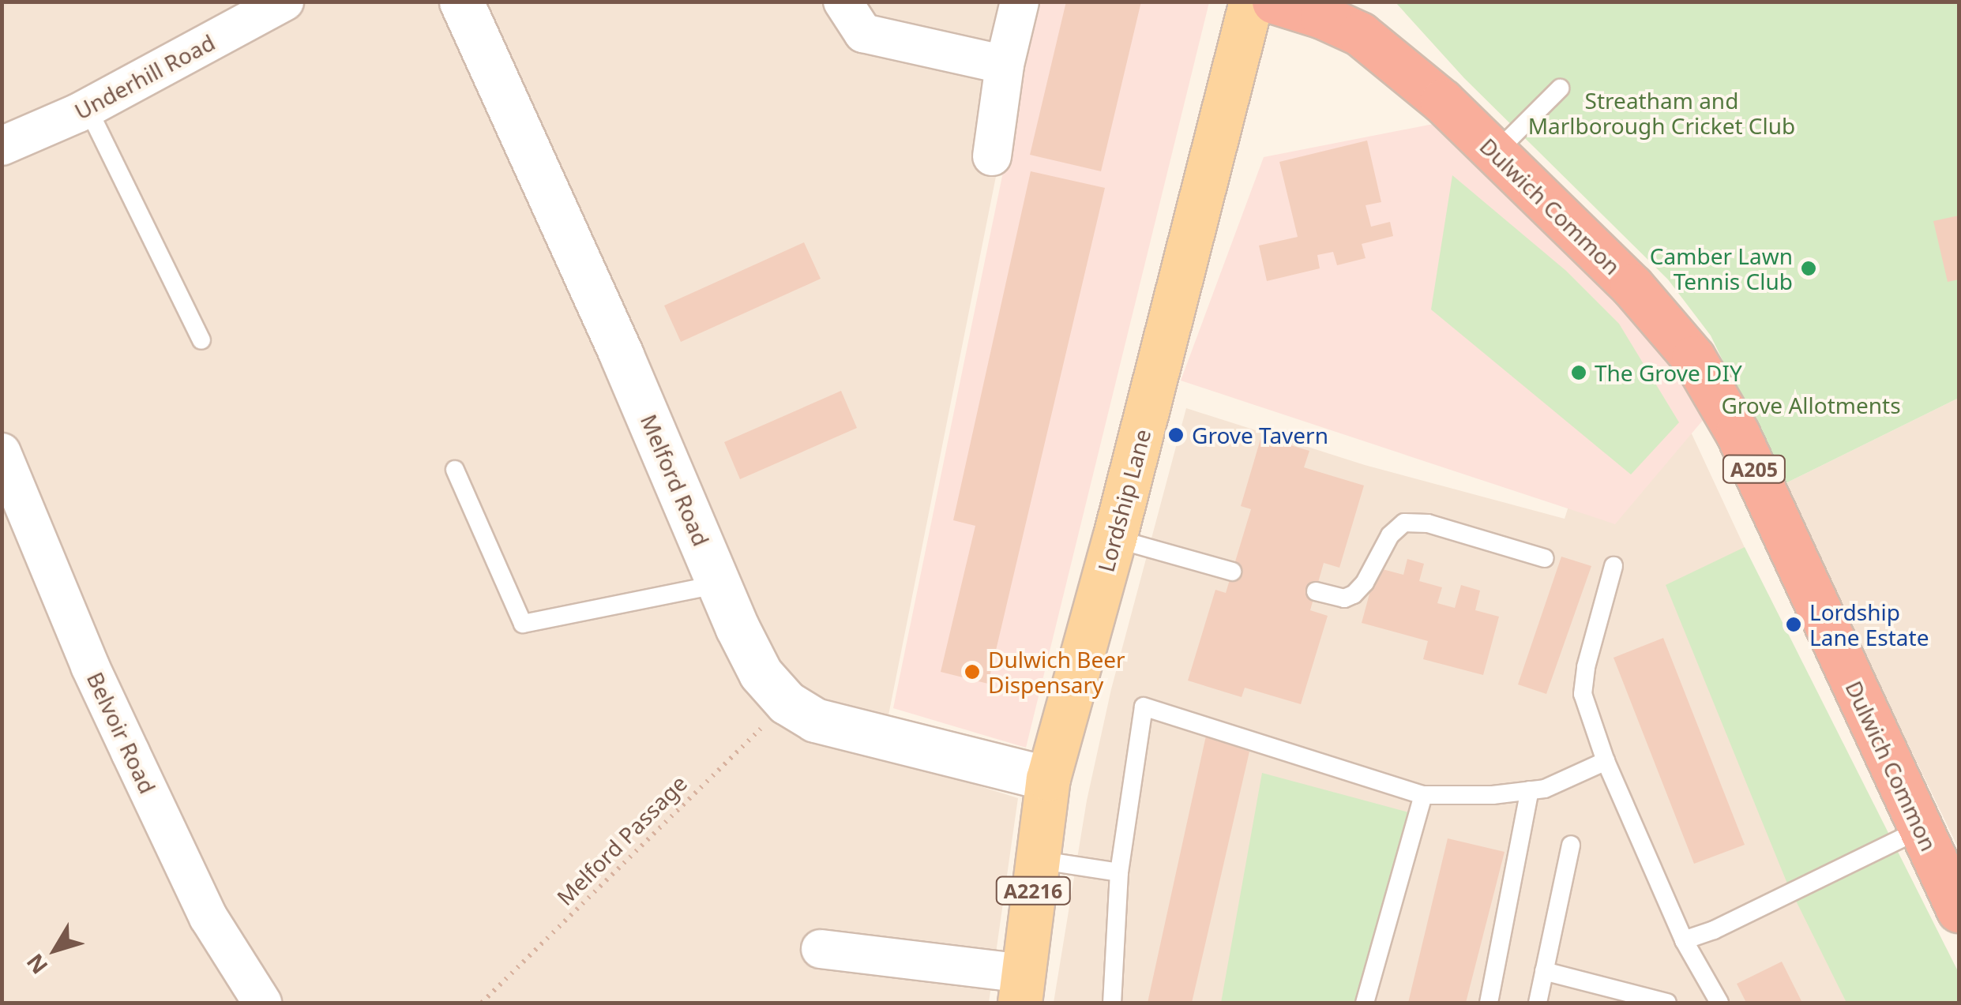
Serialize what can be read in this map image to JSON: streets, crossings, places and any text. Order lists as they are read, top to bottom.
{
  "streets": {
    "highway": ["Dulwich Common", "A205"],
    "main road": ["Lordship Lane", "A2216"],
    "street": ["Underhill Road", "Melford Road", "Belvoir Road"],
    "path": ["Melford Passage"]
  },
  "crossings": [
    ["Melford Road", "Lordship Lane"],
    ["Melford Road", "Melford Passage"]
  ],
  "parks": ["Streatham and Marlborough Cricket Club", "Grove Allotments"],
  "places": [
    "Camber Lawn Tennis Club",
    "The Grove DIY",
    "Grove Tavern",
    "Lordship Lane Estate",
    "Dulwich Beer Dispensary"
  ],
  "north": "bottom left"
}
